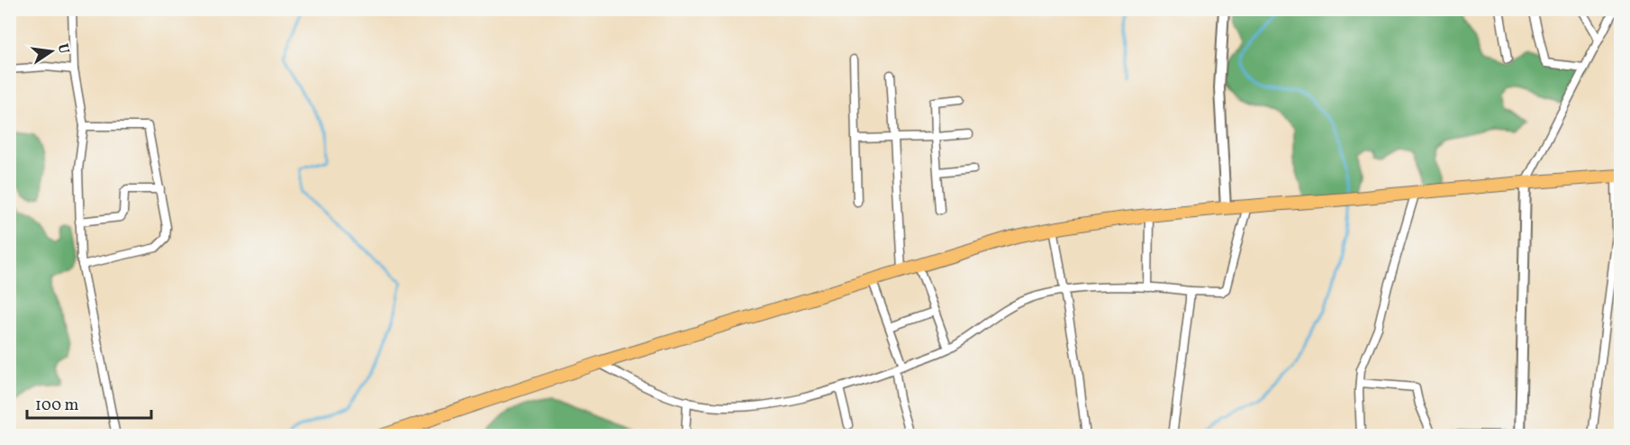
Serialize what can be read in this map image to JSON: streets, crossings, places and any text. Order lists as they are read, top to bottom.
{
  "scale_bar": "100 m",
  "north": "right"
}
